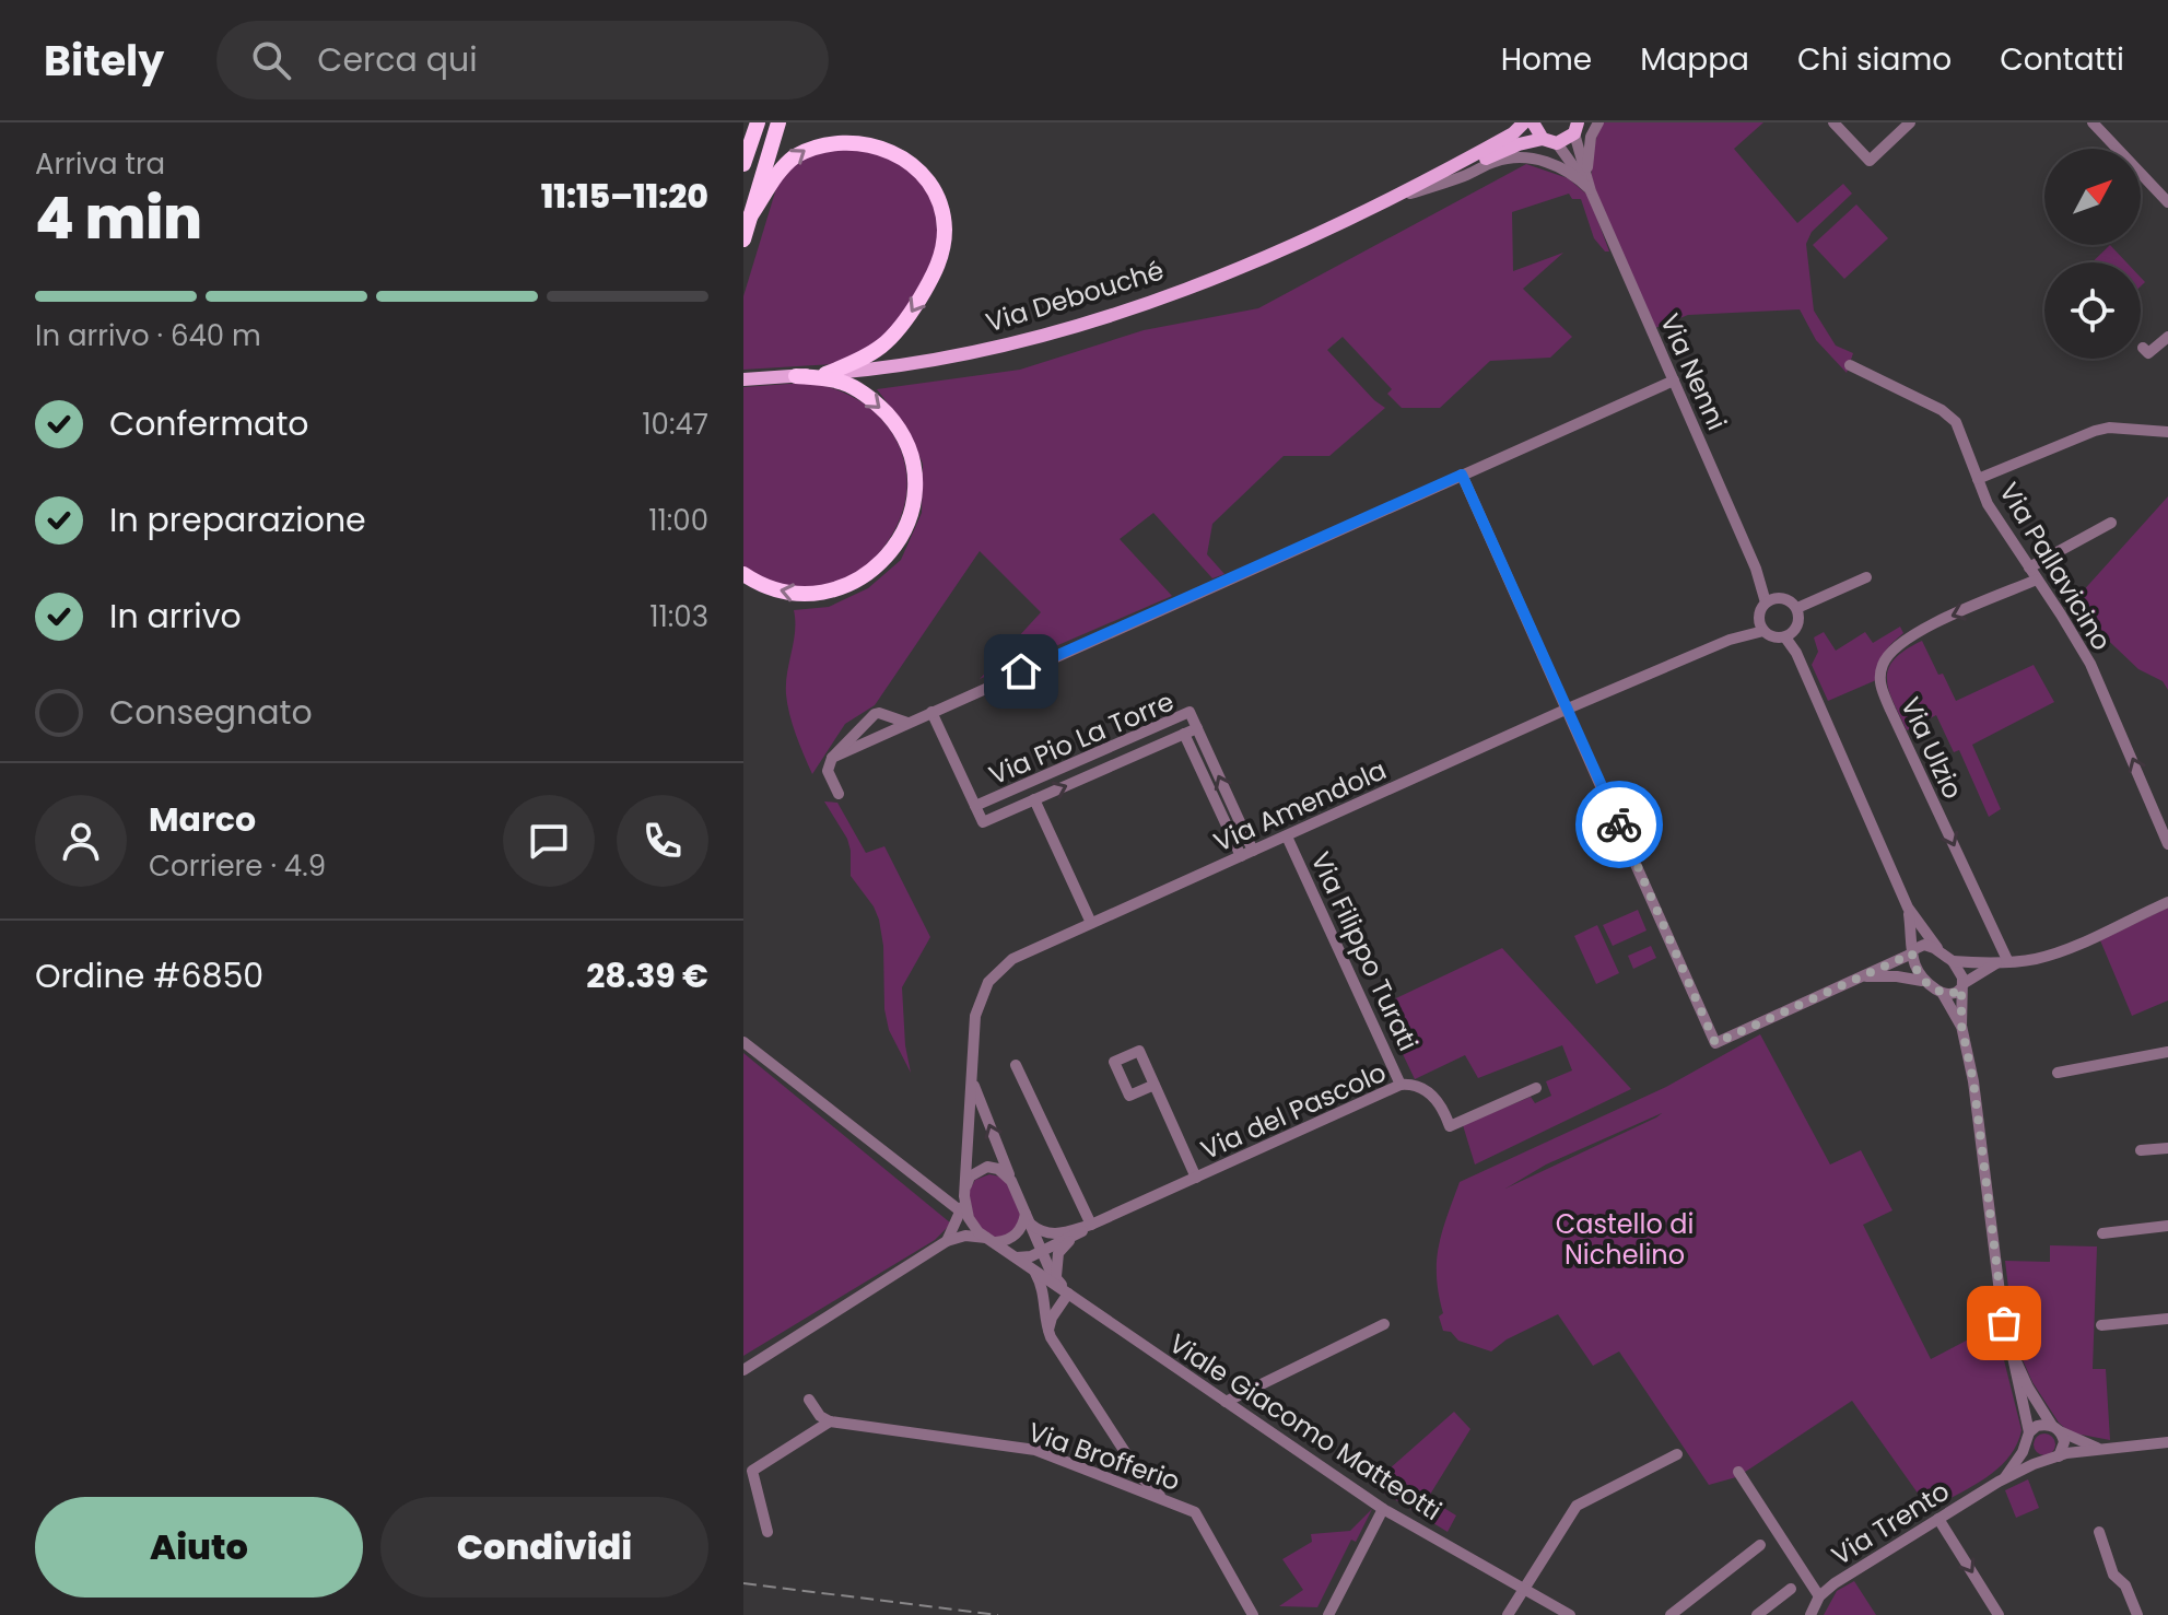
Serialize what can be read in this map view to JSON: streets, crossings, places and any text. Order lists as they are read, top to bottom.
{
  "streets": {
    "main road": ["Via Debouché"],
    "street": [
      "Via Nenni",
      "Via Pallavicino",
      "Via Pio La Torre",
      "Via Ulzio",
      "Via Amendola",
      "Via Filippo Turati",
      "Via del Pascolo",
      "Viale Giacomo Matteotti",
      "Via Brofferio",
      "Via Trento"
    ]
  },
  "crossings": [
    ["Via Nenni", "Via Amendola"],
    ["Via Pallavicino", "Via Ulzio"],
    ["Via Pio La Torre", "Via Amendola"],
    ["Via Amendola", "Via Filippo Turati"],
    ["Via Amendola", "Via del Pascolo"],
    ["Via Amendola", "Viale Giacomo Matteotti"],
    ["Via Filippo Turati", "Via del Pascolo"],
    ["Via del Pascolo", "Viale Giacomo Matteotti"]
  ],
  "one_way": ["Via Pallavicino"],
  "parks": ["Castello di Nichelino"],
  "north": "top right",
  "page": {
    "header": "Bitely",
    "search": "Cerca qui",
    "nav": [
      "Home",
      "Mappa",
      "Chi siamo",
      "Contatti"
    ],
    "heading": ["4 min", "Arriva tra", "11:15–11:20"],
    "panel": [
      "Marco",
      "Corriere · 4.9",
      "Ordine #6850",
      "28.39 €"
    ],
    "bar": "In arrivo · 640 m",
    "list": [
      ["Confermato", "10:47"],
      ["In preparazione", "11:00"],
      ["In arrivo", "11:03"],
      "Consegnato"
    ],
    "buttons": ["Aiuto", "Condividi"]
  }
}
